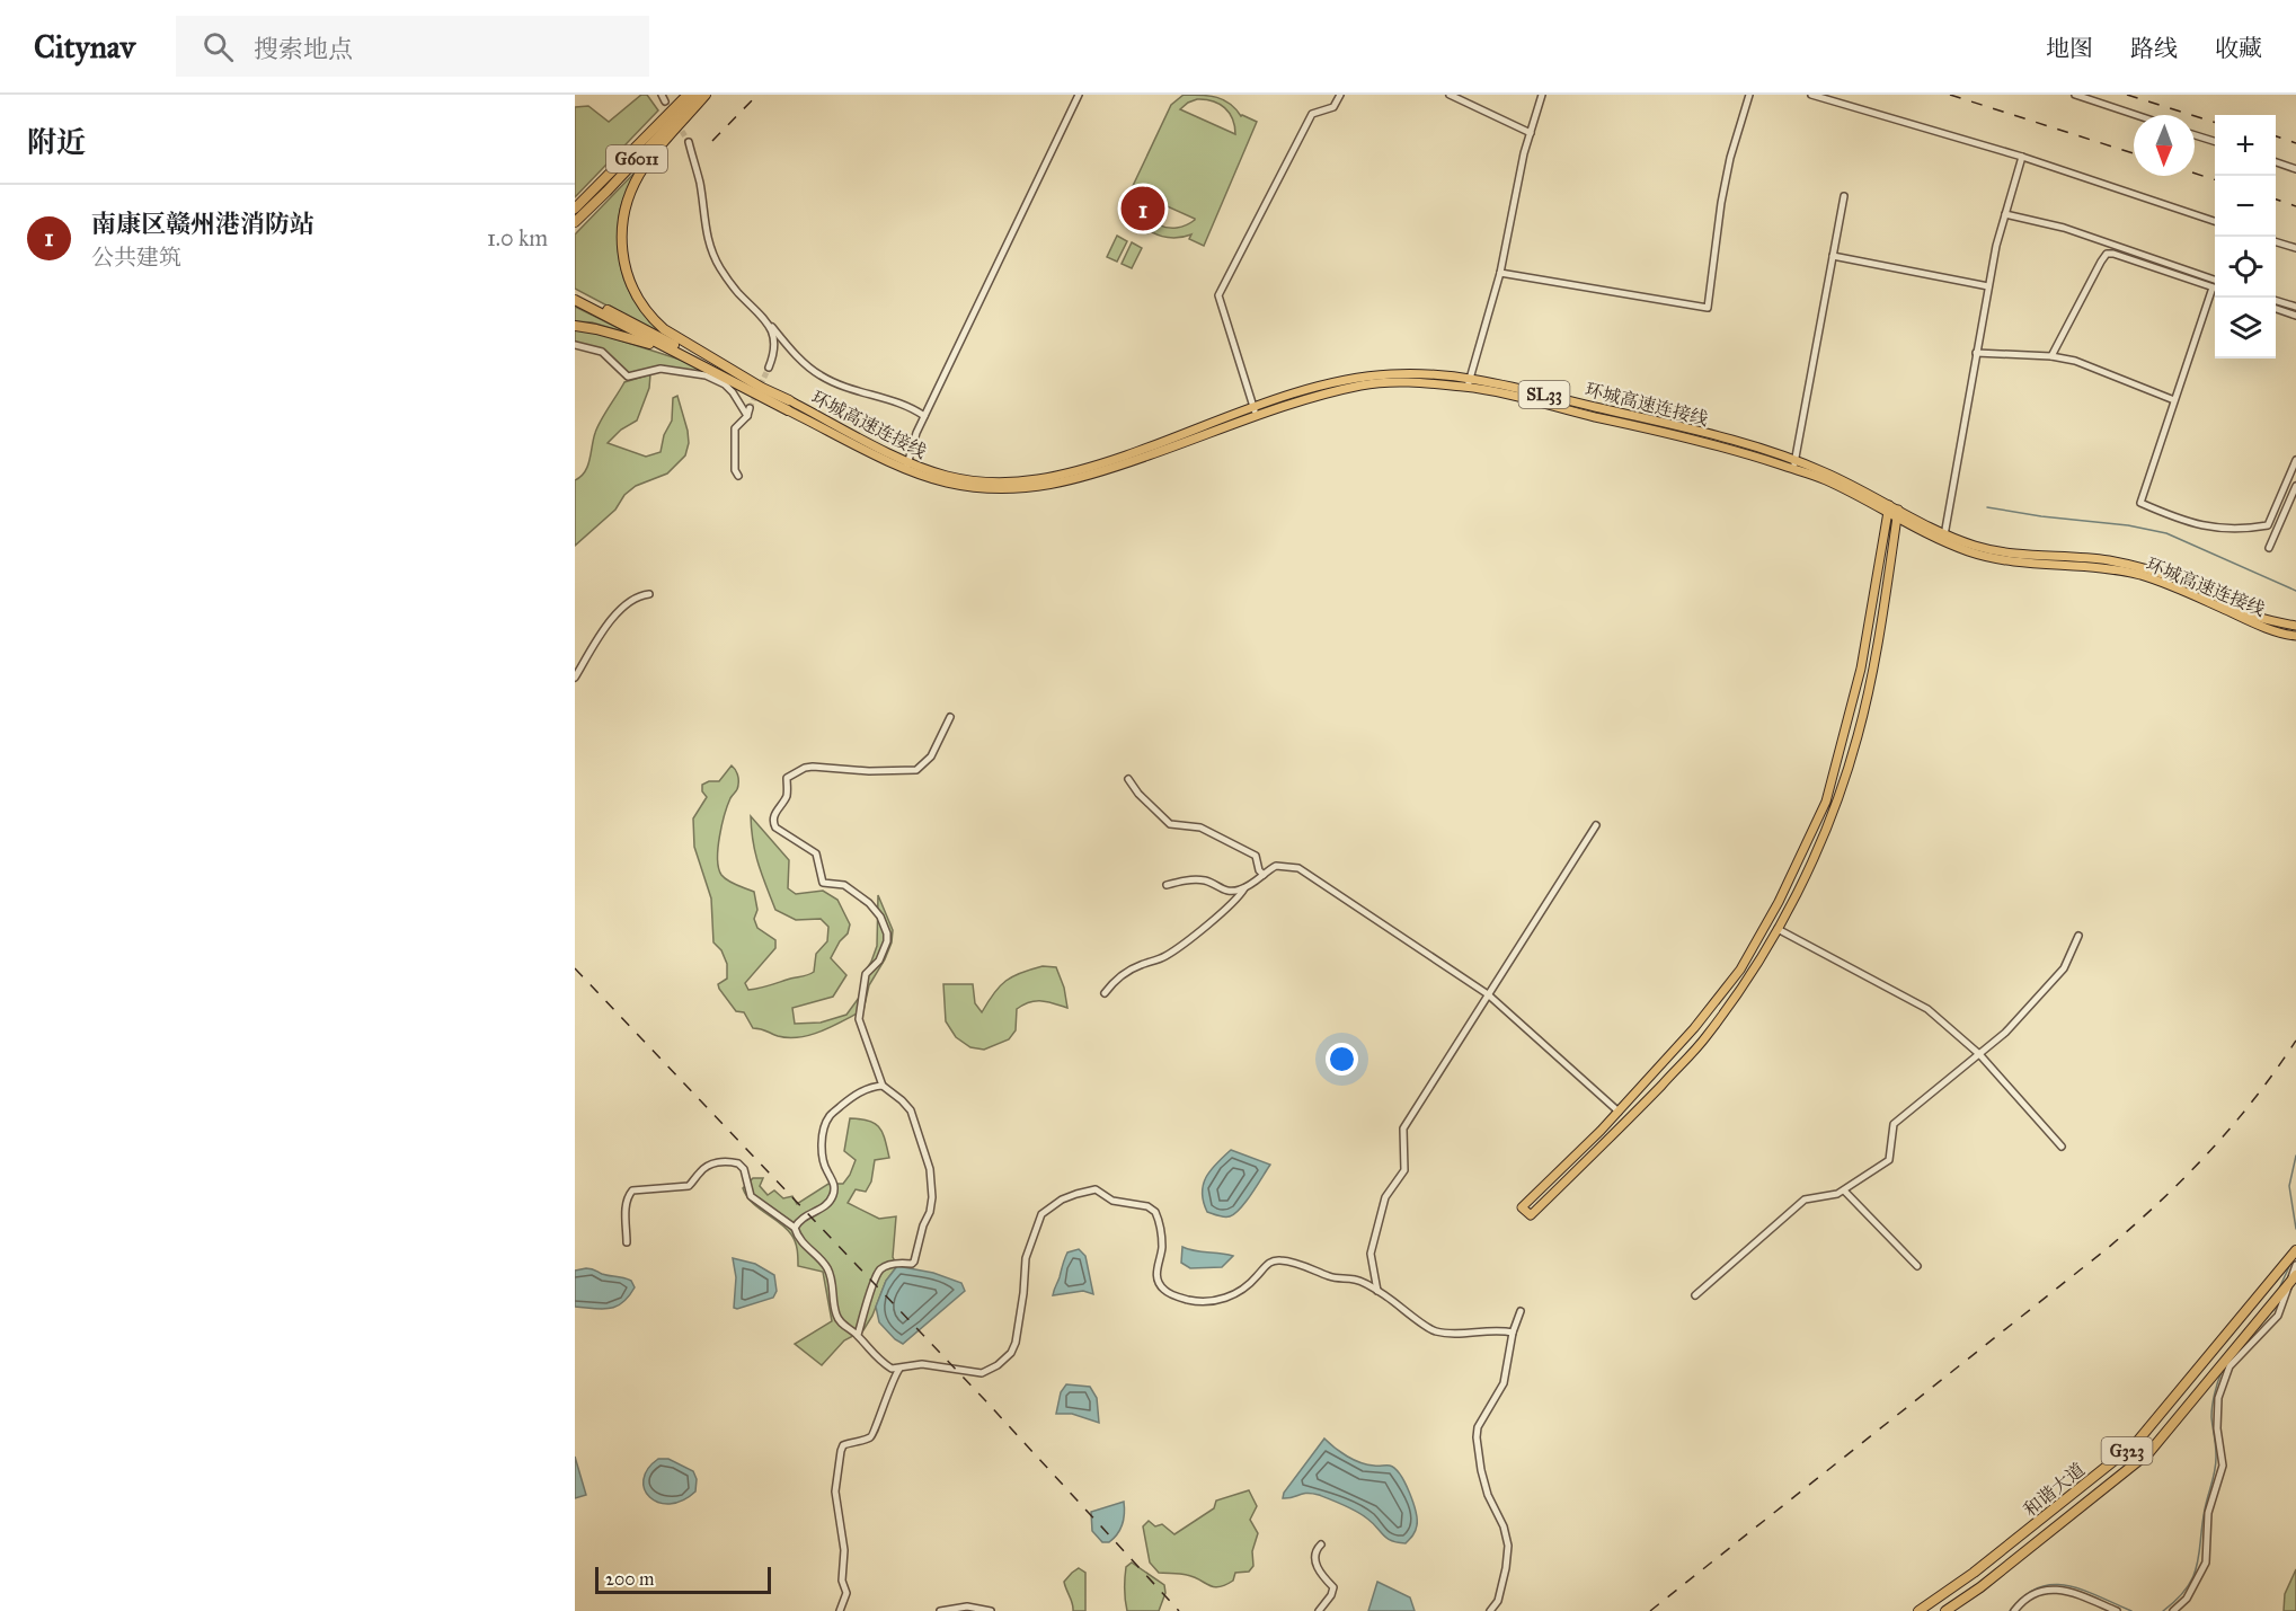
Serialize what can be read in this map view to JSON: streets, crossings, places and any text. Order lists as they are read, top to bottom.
{
  "streets": {
    "highway": ["G6011", "G323", "和谐大道"],
    "main road": ["SL33", "环城高速连接线"]
  },
  "scale_bar": "200 m",
  "north": "bottom",
  "page": {
    "header": "Citynav",
    "search": "搜索地点",
    "nav": ["地图", "路线", "收藏"],
    "heading": "附近",
    "map_buttons": ["+", "−"],
    "list": [
      {
        "mark": "1",
        "name": "南康区赣州港消防站",
        "note": "公共建筑",
        "value": "1.0 km"
      }
    ],
    "pins": "1",
    "scale": "200 m"
  }
}
